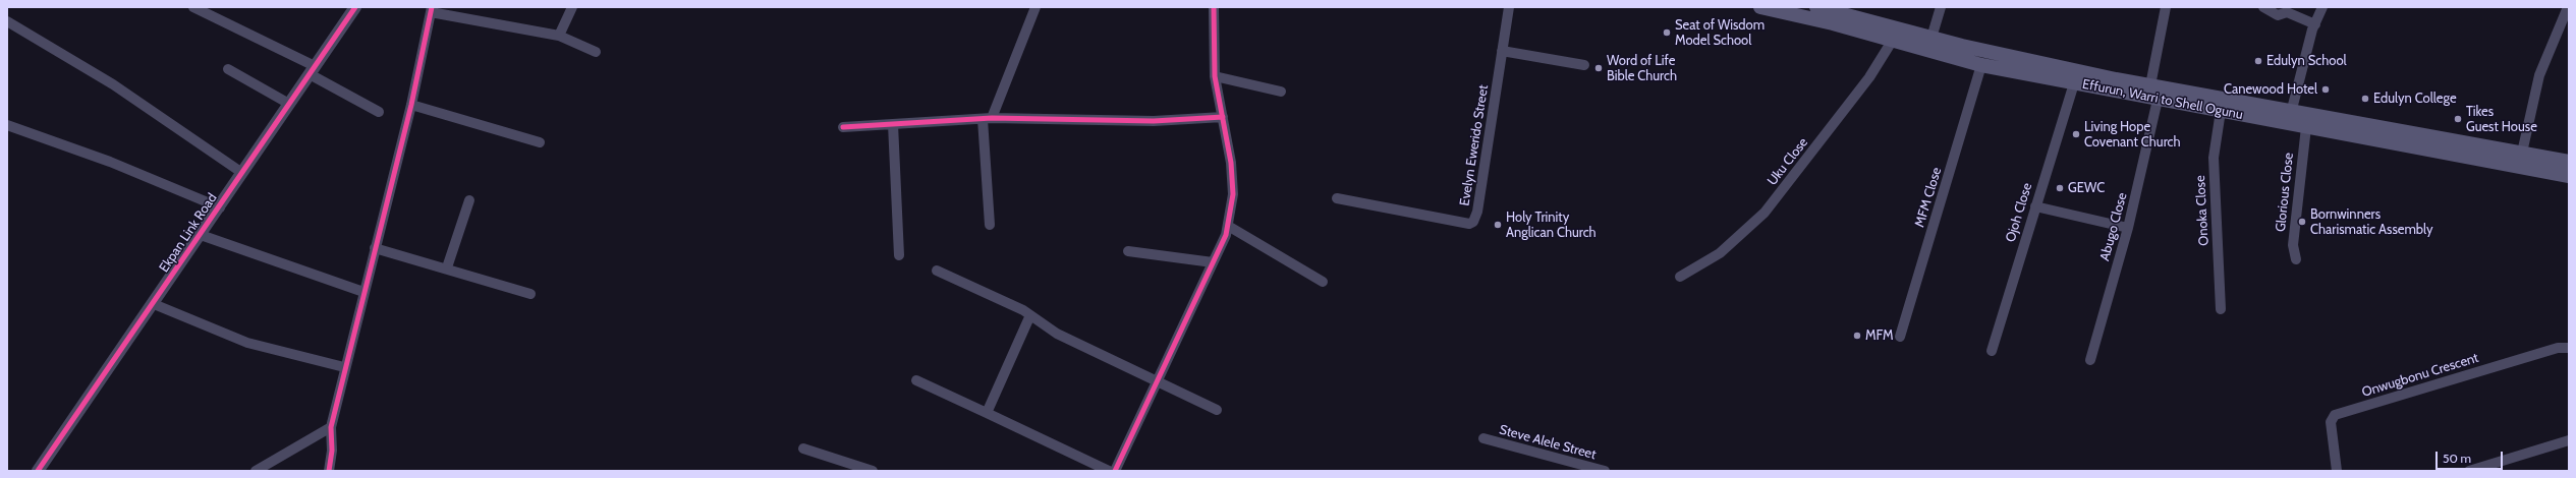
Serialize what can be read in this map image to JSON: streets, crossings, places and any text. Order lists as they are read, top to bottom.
{
  "streets": {
    "main road": ["Effurun, Warri to Shell Ogunu"],
    "street": [
      "Evelyn Ewerido Street",
      "Uku Close",
      "Glorious Close",
      "MFM Close",
      "Onoka Close",
      "Ojoh Close",
      "Abugo Close",
      "Ekpan Link Road",
      "Onwugbonu Crescent",
      "Steve Alele Street"
    ]
  },
  "crossings": [
    ["Effurun, Warri to Shell Ogunu", "Uku Close"],
    ["Effurun, Warri to Shell Ogunu", "Glorious Close"],
    ["Effurun, Warri to Shell Ogunu", "MFM Close"],
    ["Effurun, Warri to Shell Ogunu", "Onoka Close"],
    ["Effurun, Warri to Shell Ogunu", "Ojoh Close"],
    ["Effurun, Warri to Shell Ogunu", "Abugo Close"]
  ],
  "places": [
    "Seat of Wisdom Model School",
    "Edulyn School",
    "Word of Life Bible Church",
    "Canewood Hotel",
    "Edulyn College",
    "Tikes Guest House",
    "Living Hope Covenant Church",
    "GEWC",
    "Bornwinners Charismatic Assembly",
    "Holy Trinity Anglican Church",
    "MFM"
  ],
  "scale_bar": "50 m"
}
